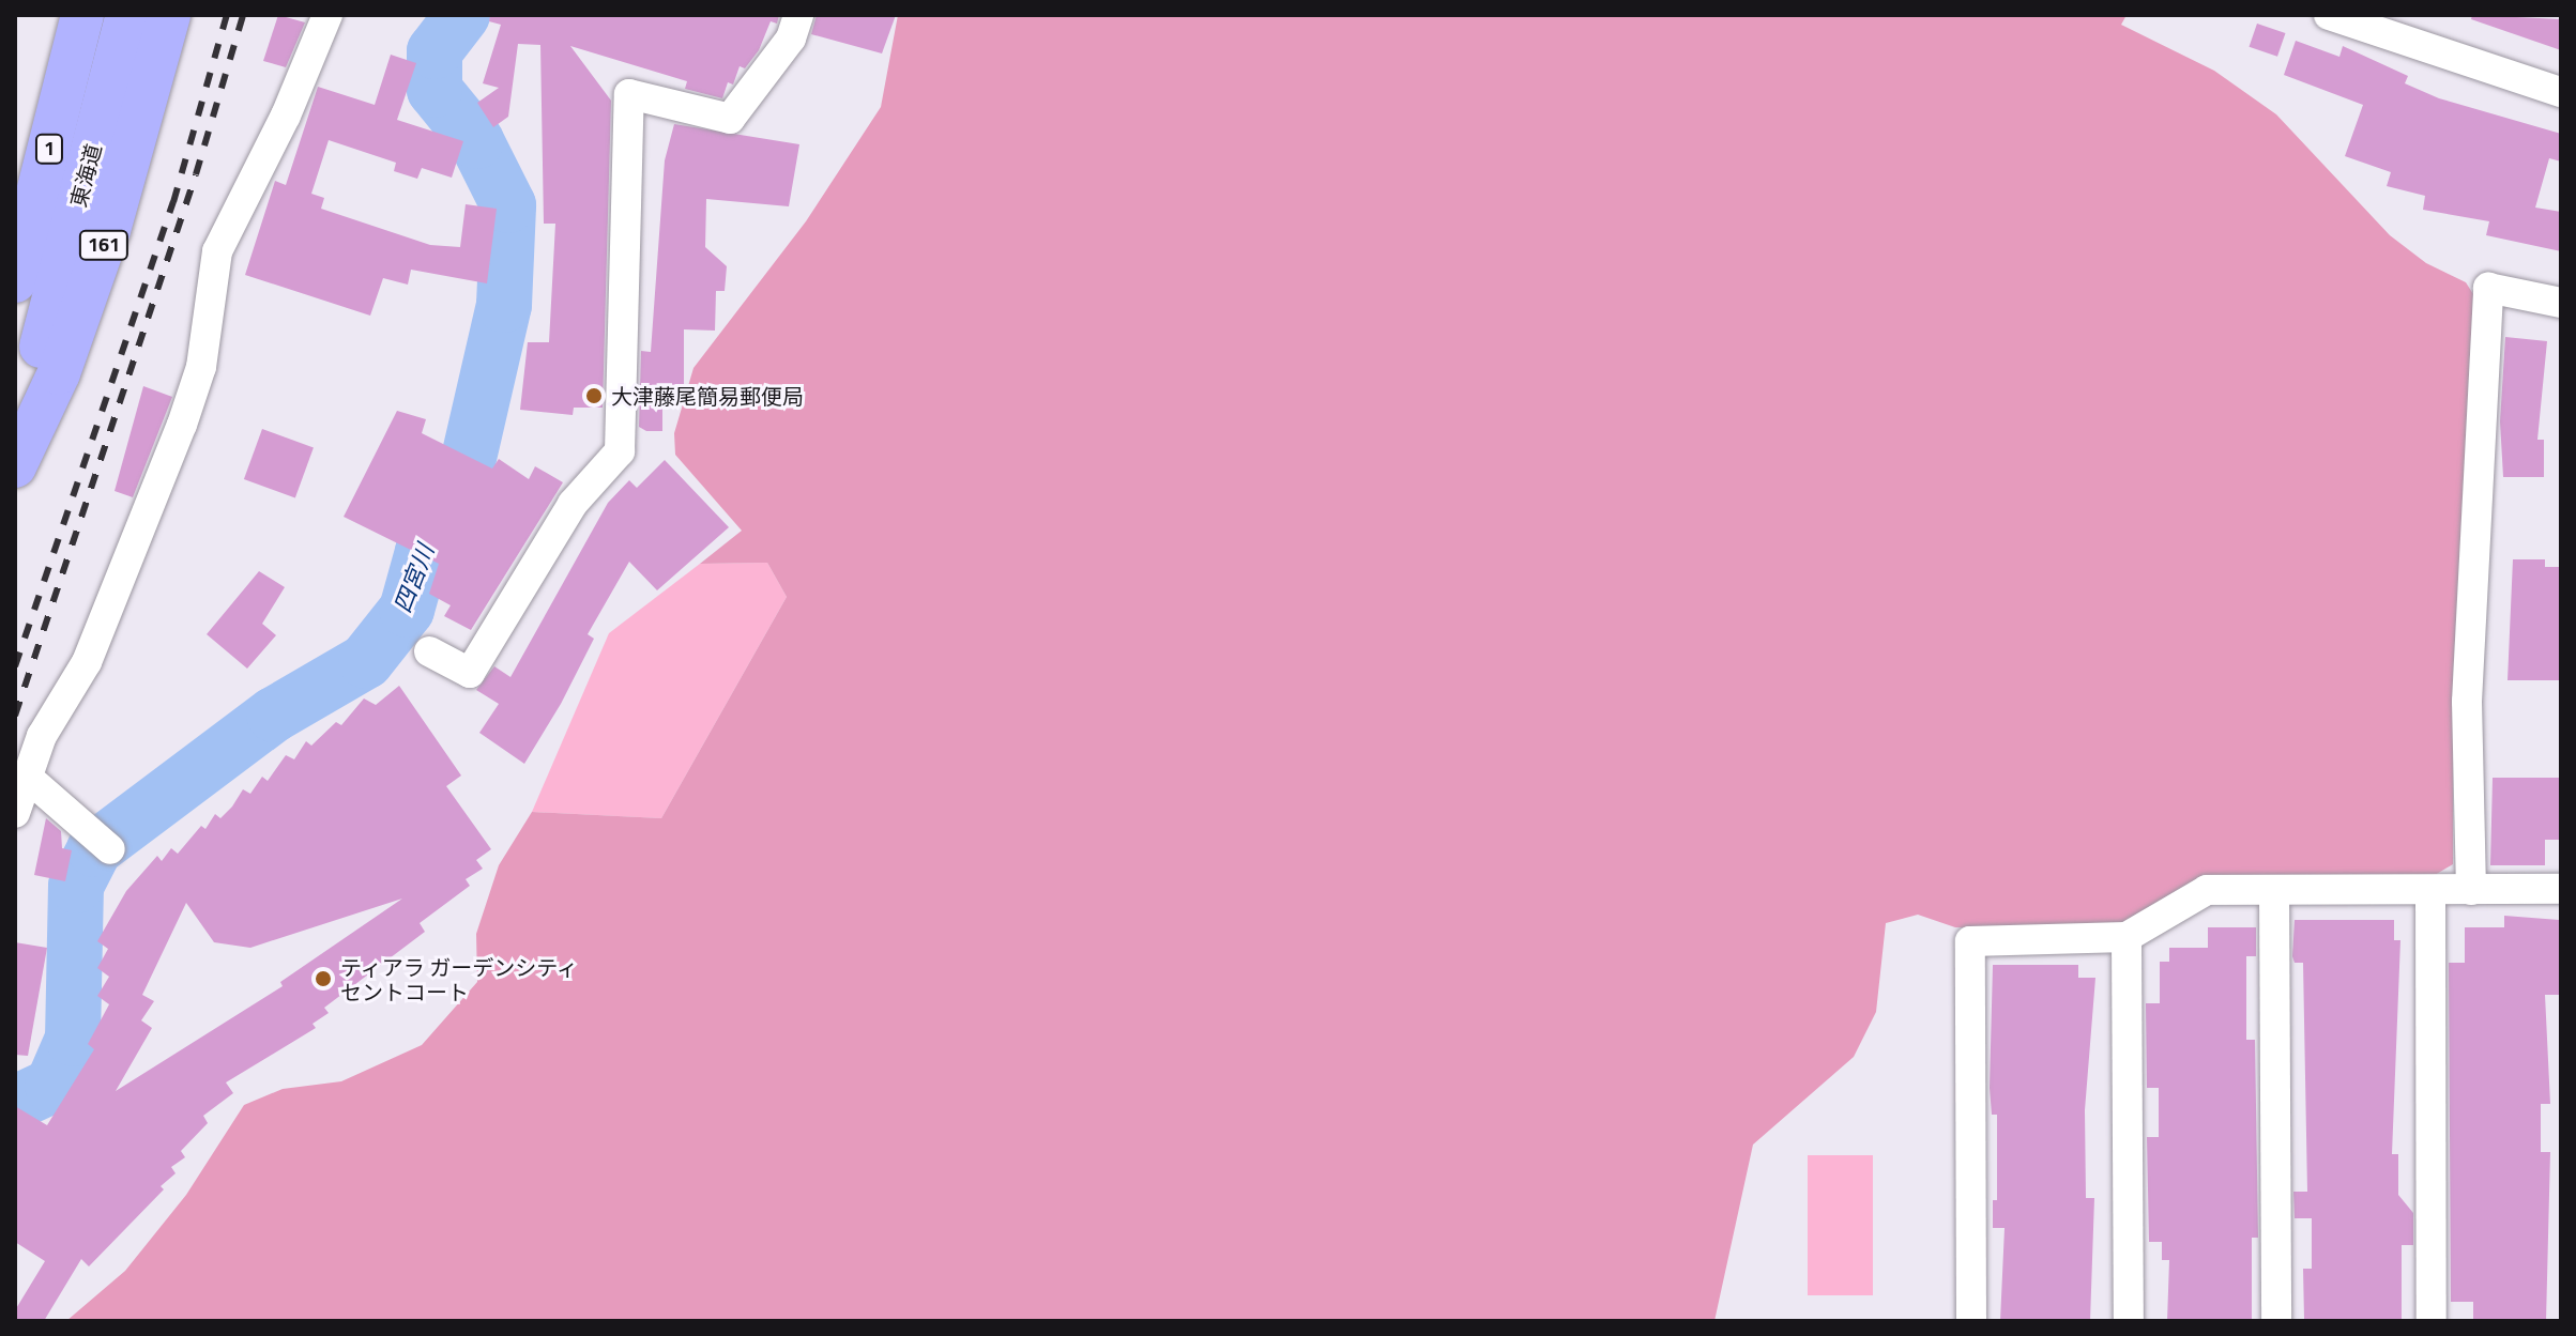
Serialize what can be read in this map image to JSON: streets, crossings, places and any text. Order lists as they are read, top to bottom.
{
  "streets": {
    "highway": ["1", "東海道", "161"]
  },
  "water": ["四宮川"],
  "places": ["大津藤尾簡易郵便局", "ティアラ ガーデンシティ セントコート"]
}
